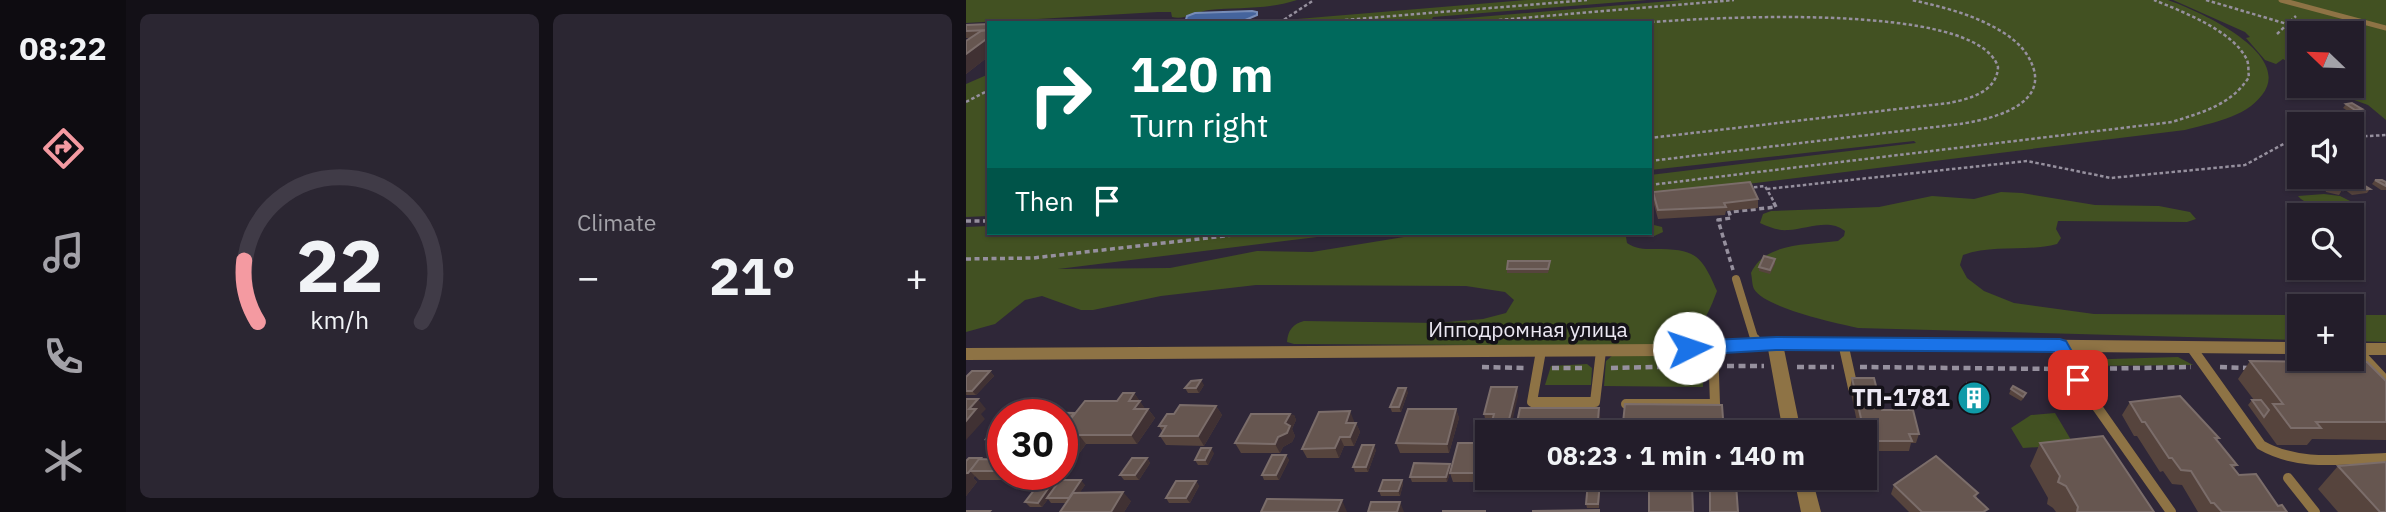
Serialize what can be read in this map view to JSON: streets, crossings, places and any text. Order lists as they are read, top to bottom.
{
  "streets": {
    "street": ["Ипподромная улица"]
  },
  "places": {
    "building": ["ТП-1781"]
  },
  "north": "top left",
  "page": {
    "tabs": "08:22",
    "tile": "Climate",
    "map_buttons": "+",
    "turn": ["120 m", "Turn right"],
    "then": "Then",
    "heat": ["−", "21°", "+"],
    "limit": "30",
    "trip": "08:23 · 1 min · 140 m",
    "gauge": ["22", "km/h"]
  }
}
